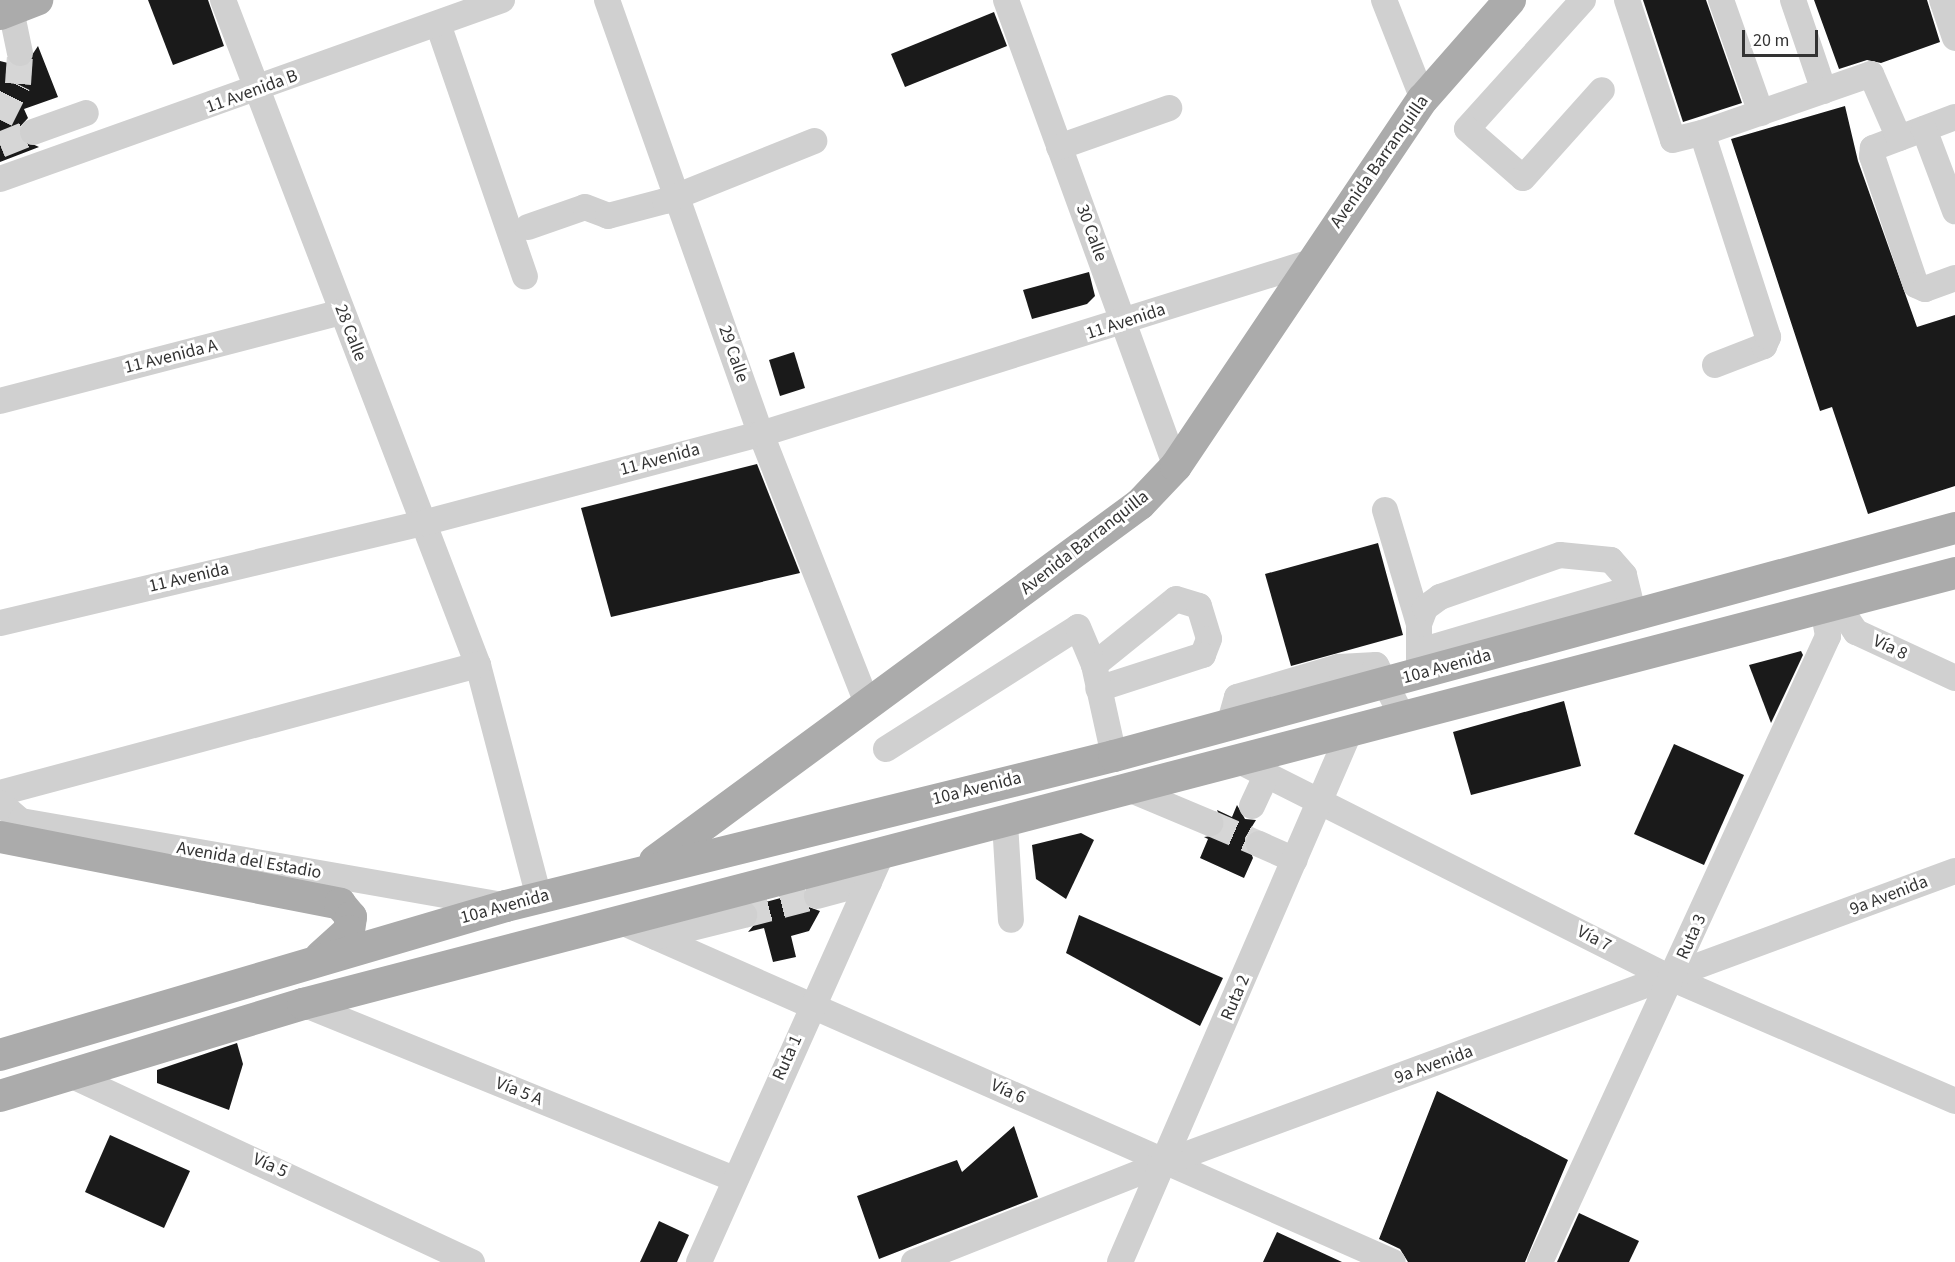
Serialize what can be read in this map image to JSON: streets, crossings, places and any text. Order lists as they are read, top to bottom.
{
  "streets": {
    "main road": ["Avenida Barranquilla", "10a Avenida"],
    "street": [
      "11 Avenida B",
      "30 Calle",
      "11 Avenida",
      "28 Calle",
      "29 Calle",
      "11 Avenida A",
      "Vía 8",
      "Avenida del Estadio",
      "9a Avenida",
      "Ruta 3",
      "Vía 7",
      "Ruta 2",
      "Ruta 1",
      "Vía 5 A",
      "Vía 6",
      "Vía 5"
    ]
  },
  "crossings": [
    ["11 Avenida B", "28 Calle"],
    ["Avenida Barranquilla", "30 Calle"],
    ["Avenida Barranquilla", "11 Avenida"],
    ["Avenida Barranquilla", "29 Calle"],
    ["Avenida Barranquilla", "10a Avenida"],
    ["30 Calle", "11 Avenida"],
    ["11 Avenida", "28 Calle"],
    ["11 Avenida", "29 Calle"],
    ["28 Calle", "11 Avenida A"],
    ["28 Calle", "10a Avenida"],
    ["Vía 8", "Ruta 3"],
    ["10a Avenida", "Avenida del Estadio"],
    ["9a Avenida", "Ruta 3"],
    ["9a Avenida", "Vía 7"],
    ["9a Avenida", "Ruta 2"],
    ["9a Avenida", "Vía 6"],
    ["Ruta 3", "Vía 7"],
    ["Vía 7", "Ruta 2"],
    ["Ruta 2", "Vía 6"],
    ["Ruta 1", "Vía 5 A"],
    ["Ruta 1", "Vía 6"]
  ],
  "scale_bar": "20 m"
}
